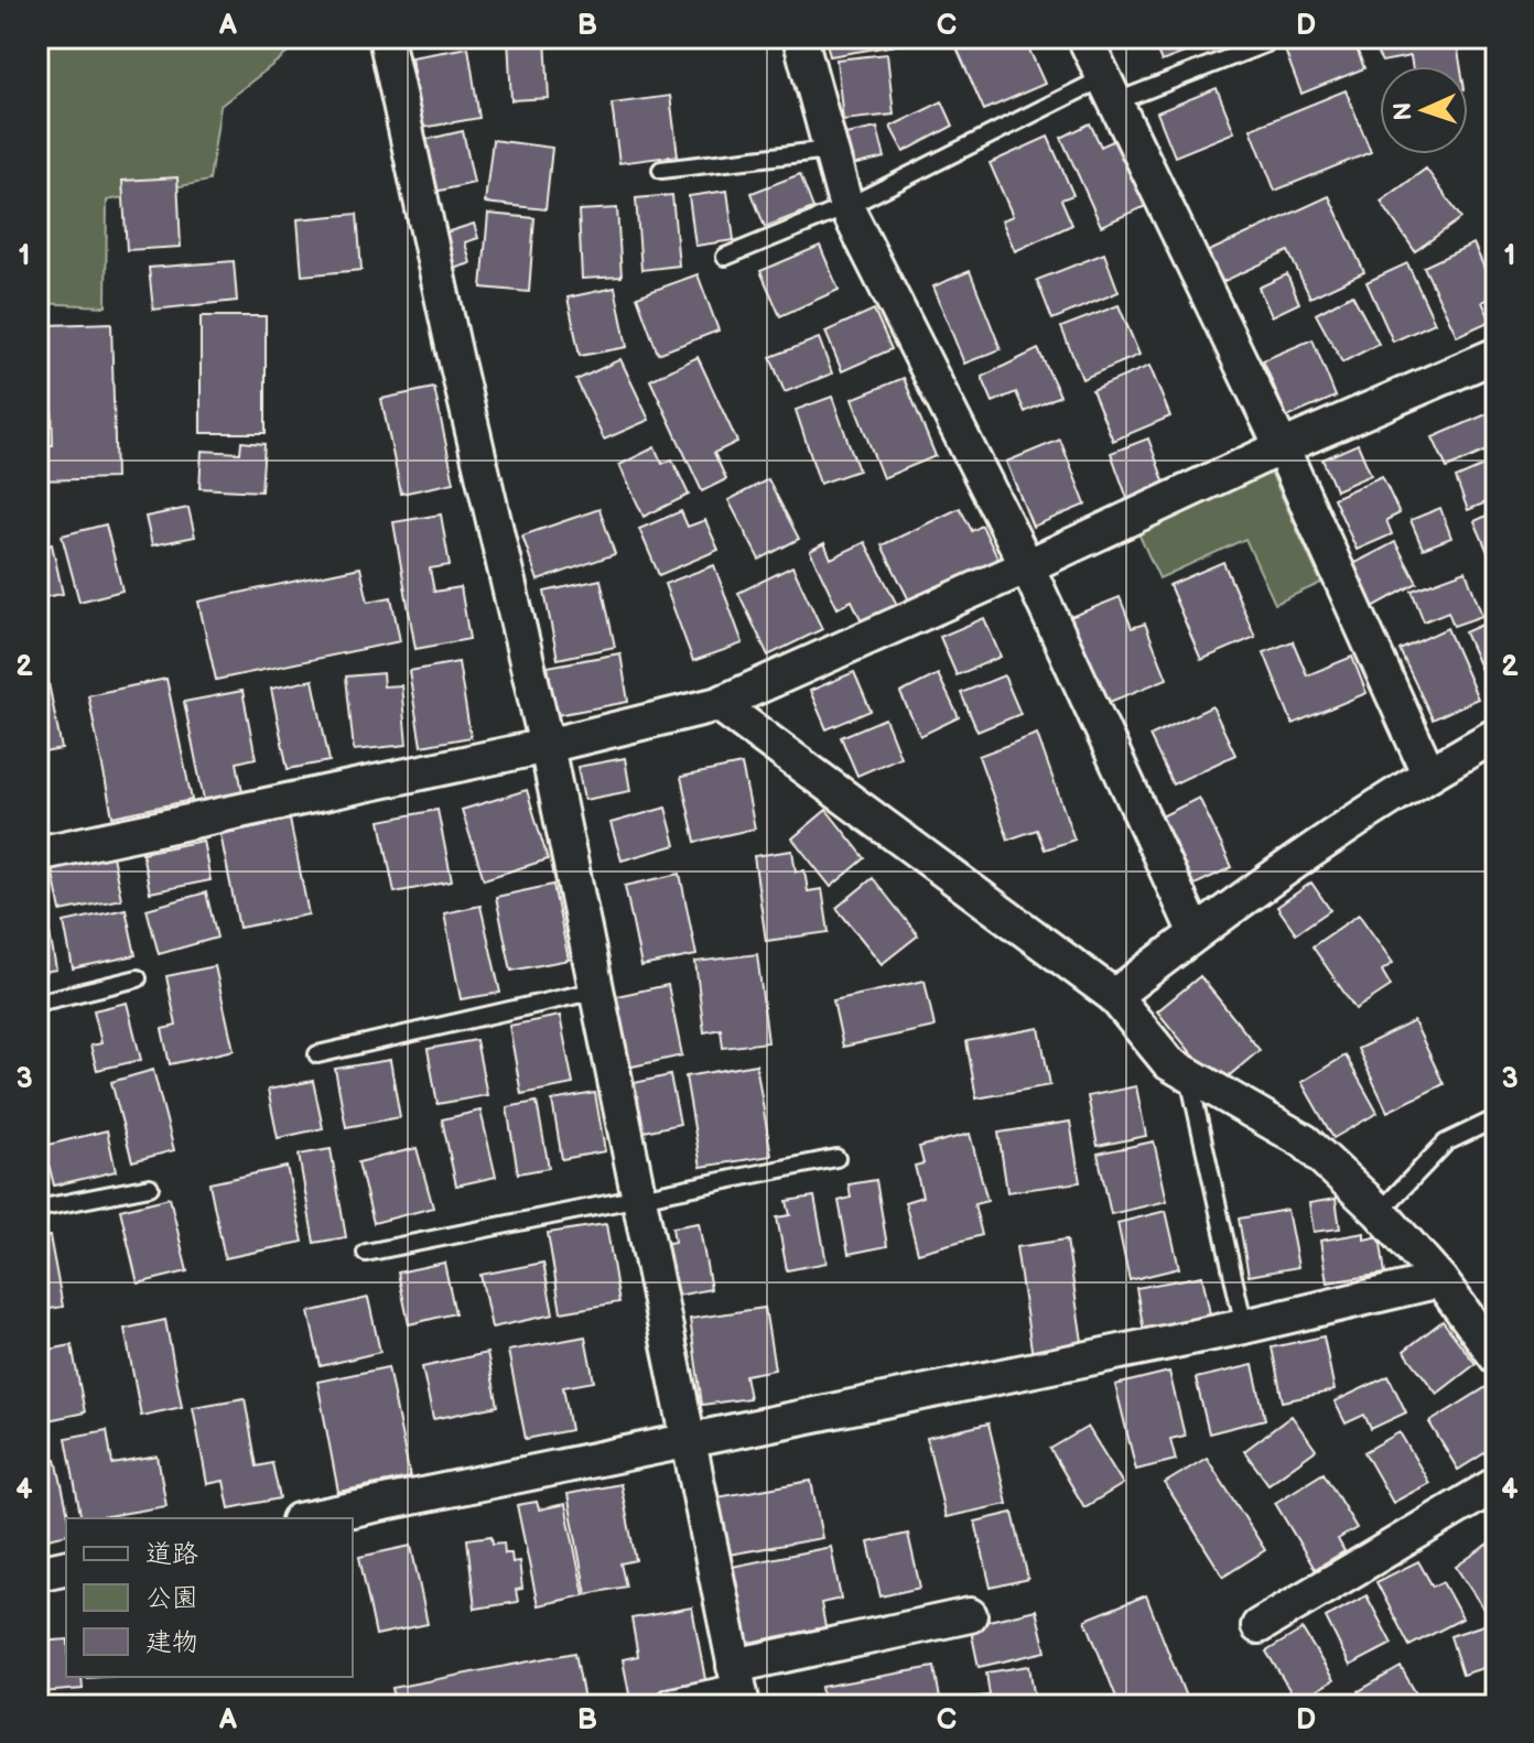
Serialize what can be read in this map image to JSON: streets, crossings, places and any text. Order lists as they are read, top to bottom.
{
  "legend": ["道路", "公園", "建物"],
  "north": "left",
  "grid": {
    "columns": [
      "A",
      "B",
      "C",
      "D"
    ],
    "rows": [
      "1",
      "2",
      "3",
      "4"
    ]
  }
}
